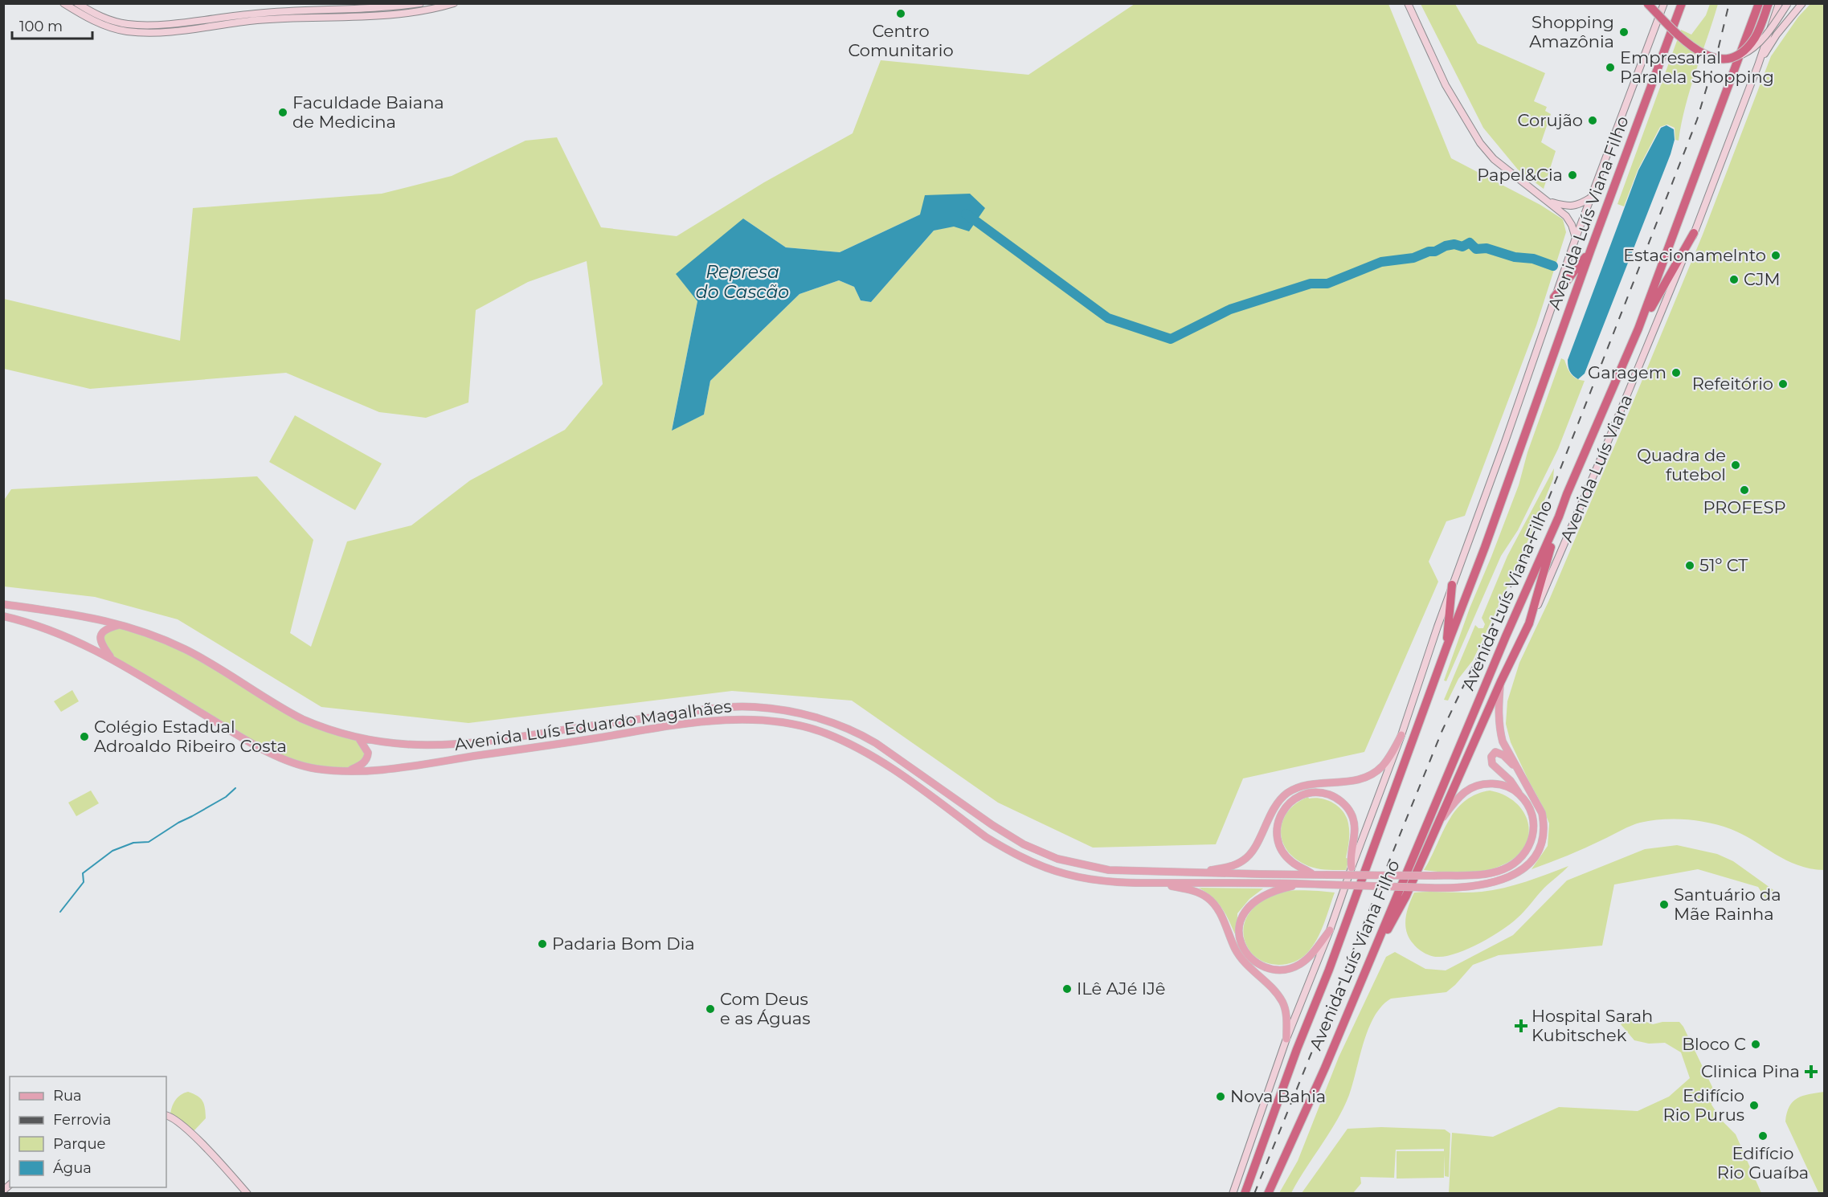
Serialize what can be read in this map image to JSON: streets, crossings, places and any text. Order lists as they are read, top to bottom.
{
  "streets": {
    "highway": ["Avenida Luís Viana Filho"],
    "main road": ["Avenida Luís Viana", "Avenida Luís Eduardo Magalhães"]
  },
  "water": ["Represa do Cascão"],
  "places": {
    "other": [
      "Centro Comunitario",
      "Shopping Amazônia",
      "Empresarial Paralela Shopping",
      "Faculdade Baiana de Medicina",
      "Corujão",
      "Papel&Cia",
      "Estacionamelnto",
      "CJM",
      "Garagem",
      "Refeitório",
      "Quadra de futebol",
      "PROFESP",
      "51º CT",
      "Colégio Estadual Adroaldo Ribeiro Costa",
      "Santuário da Mãe Rainha",
      "Padaria Bom Dia",
      "ILê AJé IJê",
      "Com Deus e as Águas",
      "Bloco C",
      "Nova Bahia",
      "Edifício Rio Purus",
      "Edifício Rio Guaíba"
    ],
    "health": ["Hospital Sarah Kubitschek", "Clinica Pina"]
  },
  "legend": [
    "Rua",
    "Ferrovia",
    "Parque",
    "Água"
  ],
  "scale_bar": "100 m"
}
